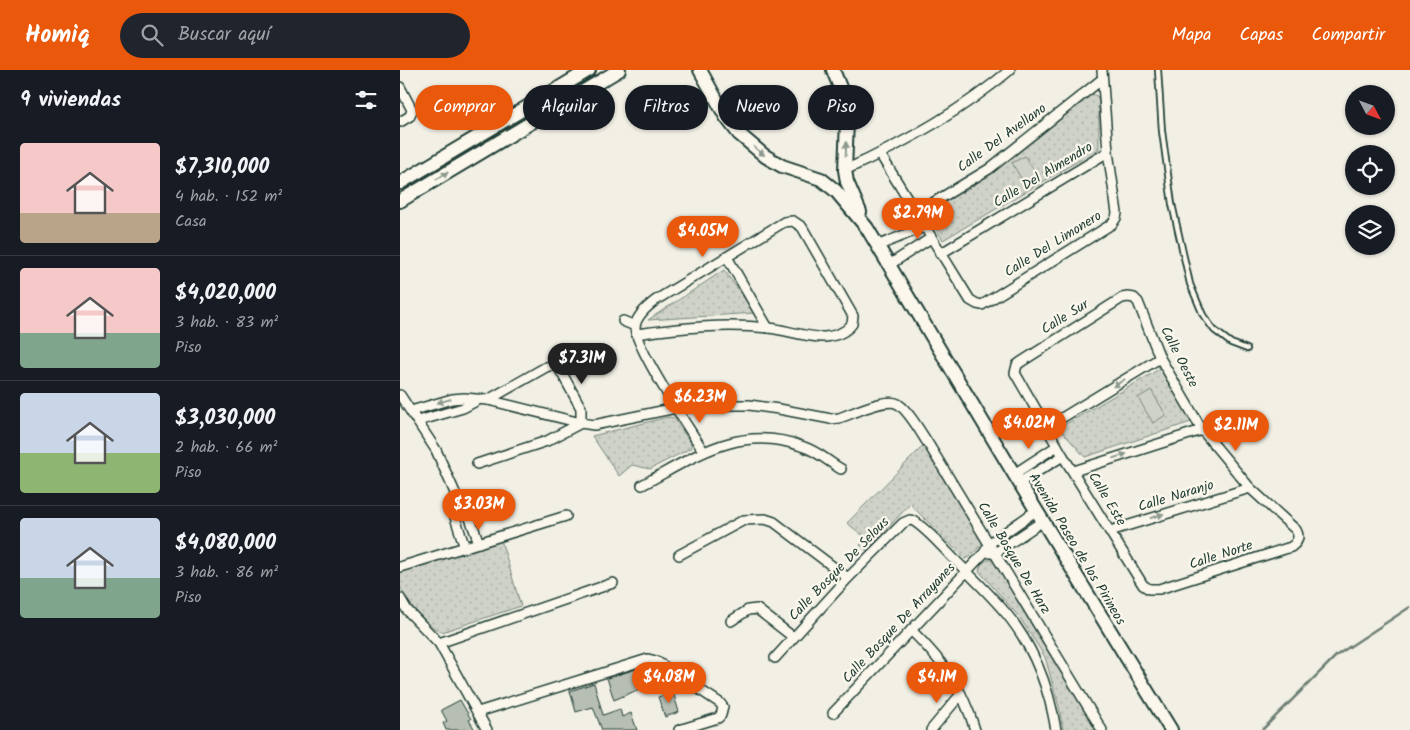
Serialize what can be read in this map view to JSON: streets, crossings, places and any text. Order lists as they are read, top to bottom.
{
  "streets": {
    "street": [
      "Calle Del Avellano",
      "Calle Del Almendro",
      "Calle Del Limonero",
      "Calle Sur",
      "Calle Oeste",
      "Calle Naranjo",
      "Calle Este",
      "Avenida Paseo de los Pirineos",
      "Calle Norte",
      "Calle Bosque De Harz",
      "Calle Bosque De Selous",
      "Calle Bosque De Arrayanes"
    ]
  },
  "crossings": [
    ["Calle Del Avellano", "Calle Del Limonero"],
    ["Calle Del Almendro", "Calle Del Limonero"],
    ["Calle Sur", "Calle Oeste"],
    ["Calle Sur", "Calle Este"],
    ["Calle Oeste", "Calle Naranjo"],
    ["Calle Oeste", "Calle Norte"],
    ["Calle Naranjo", "Calle Este"],
    ["Calle Este", "Calle Norte"],
    ["Avenida Paseo de los Pirineos", "Calle Bosque De Arrayanes"],
    ["Calle Bosque De Harz", "Calle Bosque De Arrayanes"],
    ["Calle Bosque De Selous", "Calle Bosque De Arrayanes"]
  ],
  "north": "bottom right",
  "page": {
    "header": "Homiq",
    "search": "Buscar aquí",
    "nav": ["Mapa", "Capas", "Compartir"],
    "heading": "9 viviendas",
    "chip": [
      "Comprar",
      "Alquilar",
      "Filtros",
      "Nuevo",
      "Piso"
    ],
    "list": [
      {
        "name": "$7,310,000",
        "note": "4 hab. · 152 m² · Casa"
      },
      {
        "name": "$4,020,000",
        "note": "3 hab. · 83 m² · Piso"
      },
      {
        "name": "$3,030,000",
        "note": "2 hab. · 66 m² · Piso"
      },
      {
        "name": "$4,080,000",
        "note": "3 hab. · 86 m² · Piso"
      }
    ],
    "price": [
      "$2.79M",
      "$4.05M",
      "$7.31M",
      "$6.23M",
      "$4.02M",
      "$2.11M",
      "$3.03M",
      "$4.08M",
      "$4.1M"
    ]
  }
}
